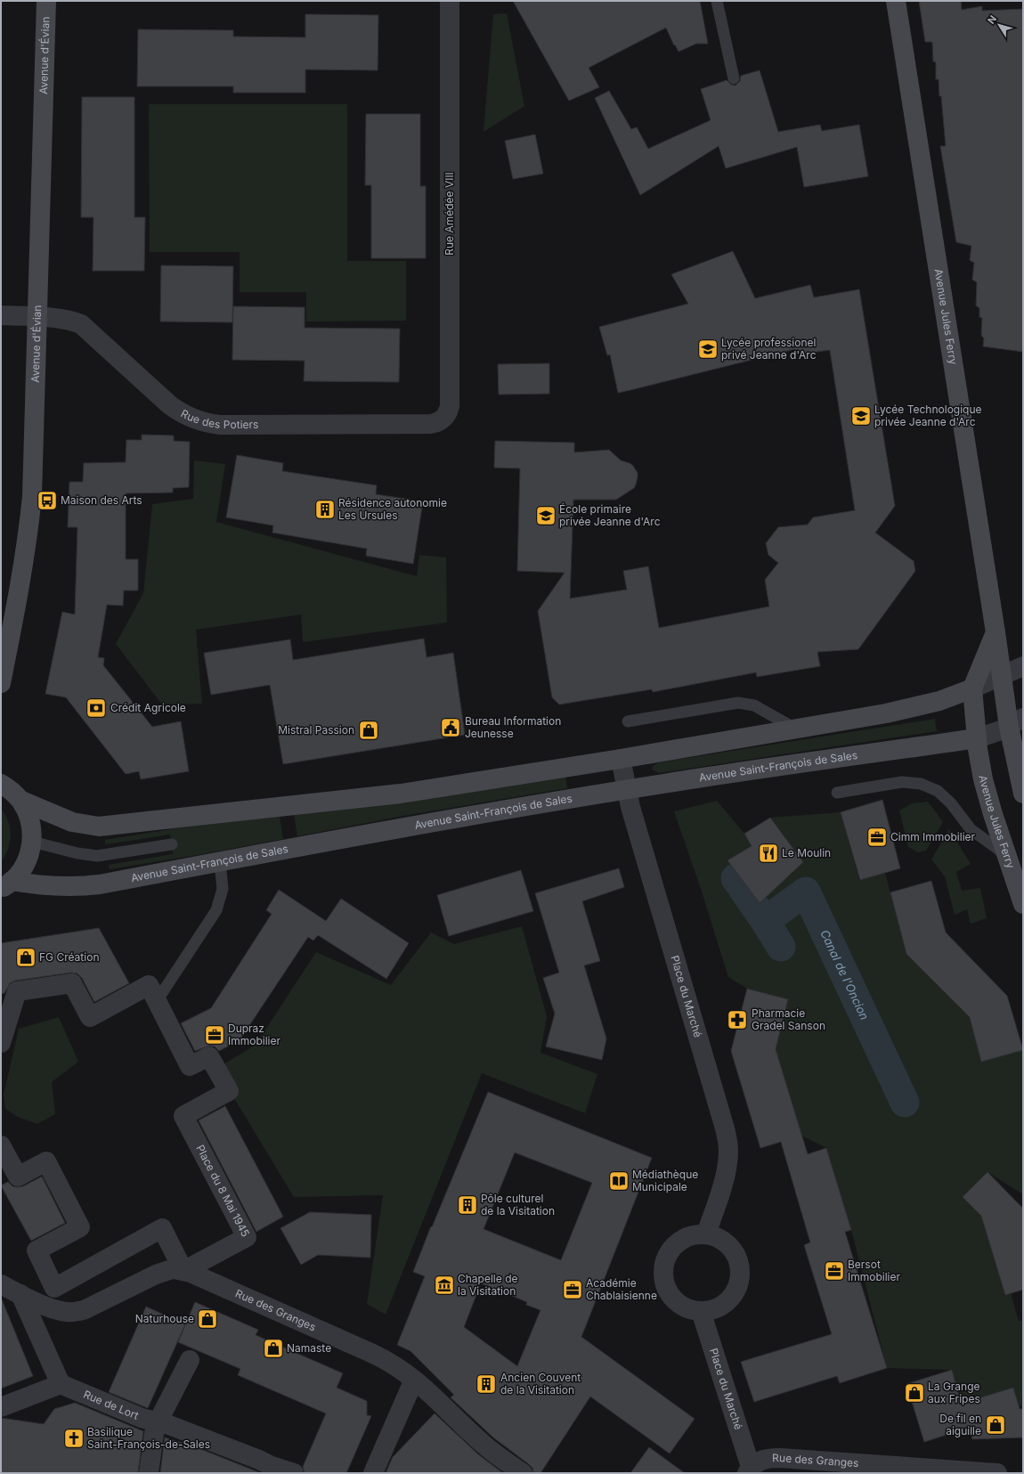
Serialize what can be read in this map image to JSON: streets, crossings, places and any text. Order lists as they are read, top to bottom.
{
  "streets": {
    "street": [
      "Avenue d'Évian",
      "Rue Amédée VIII",
      "Avenue Jules Ferry",
      "Rue des Potiers",
      "Avenue Saint-François de Sales",
      "Place du Marché",
      "Place du 8 Mai 1945",
      "Rue des Granges",
      "Rue de Lort"
    ]
  },
  "crossings": [
    ["Avenue d'Évian", "Rue des Potiers"],
    ["Rue Amédée VIII", "Rue des Potiers"],
    ["Avenue Jules Ferry", "Avenue Saint-François de Sales"],
    ["Avenue Saint-François de Sales", "Place du Marché"],
    ["Place du Marché", "Rue des Granges"],
    ["Place du 8 Mai 1945", "Rue des Granges"]
  ],
  "water": ["Canal de l'Oncion"],
  "places": {
    "school or university": ["Lycée professionel privé Jeanne d'Arc", "Lycée Technologique privée Jeanne d'Arc", "École primaire privée Jeanne d'Arc"],
    "bus stop": ["Maison des Arts"],
    "building": ["Résidence autonomie Les Ursules", "Pôle culturel de la Visitation", "Ancien Couvent de la Visitation"],
    "bank": ["Crédit Agricole"],
    "public building": ["Bureau Information Jeunesse"],
    "shop": [
      "Mistral Passion",
      "FG Création",
      "Naturhouse",
      "Namaste",
      "La Grange aux Fripes",
      "De fil en aiguille"
    ],
    "office": [
      "Cimm Immobilier",
      "Dupraz Immobilier",
      "Bersot Immobilier",
      "Académie Chablaisienne"
    ],
    "restaurant": ["Le Moulin"],
    "pharmacy": ["Pharmacie Gradel Sanson"],
    "library": ["Médiathèque Municipale"],
    "museum": ["Chapelle de la Visitation"],
    "church": ["Basilique Saint-François-de-Sales"]
  },
  "north": "top left"
}
